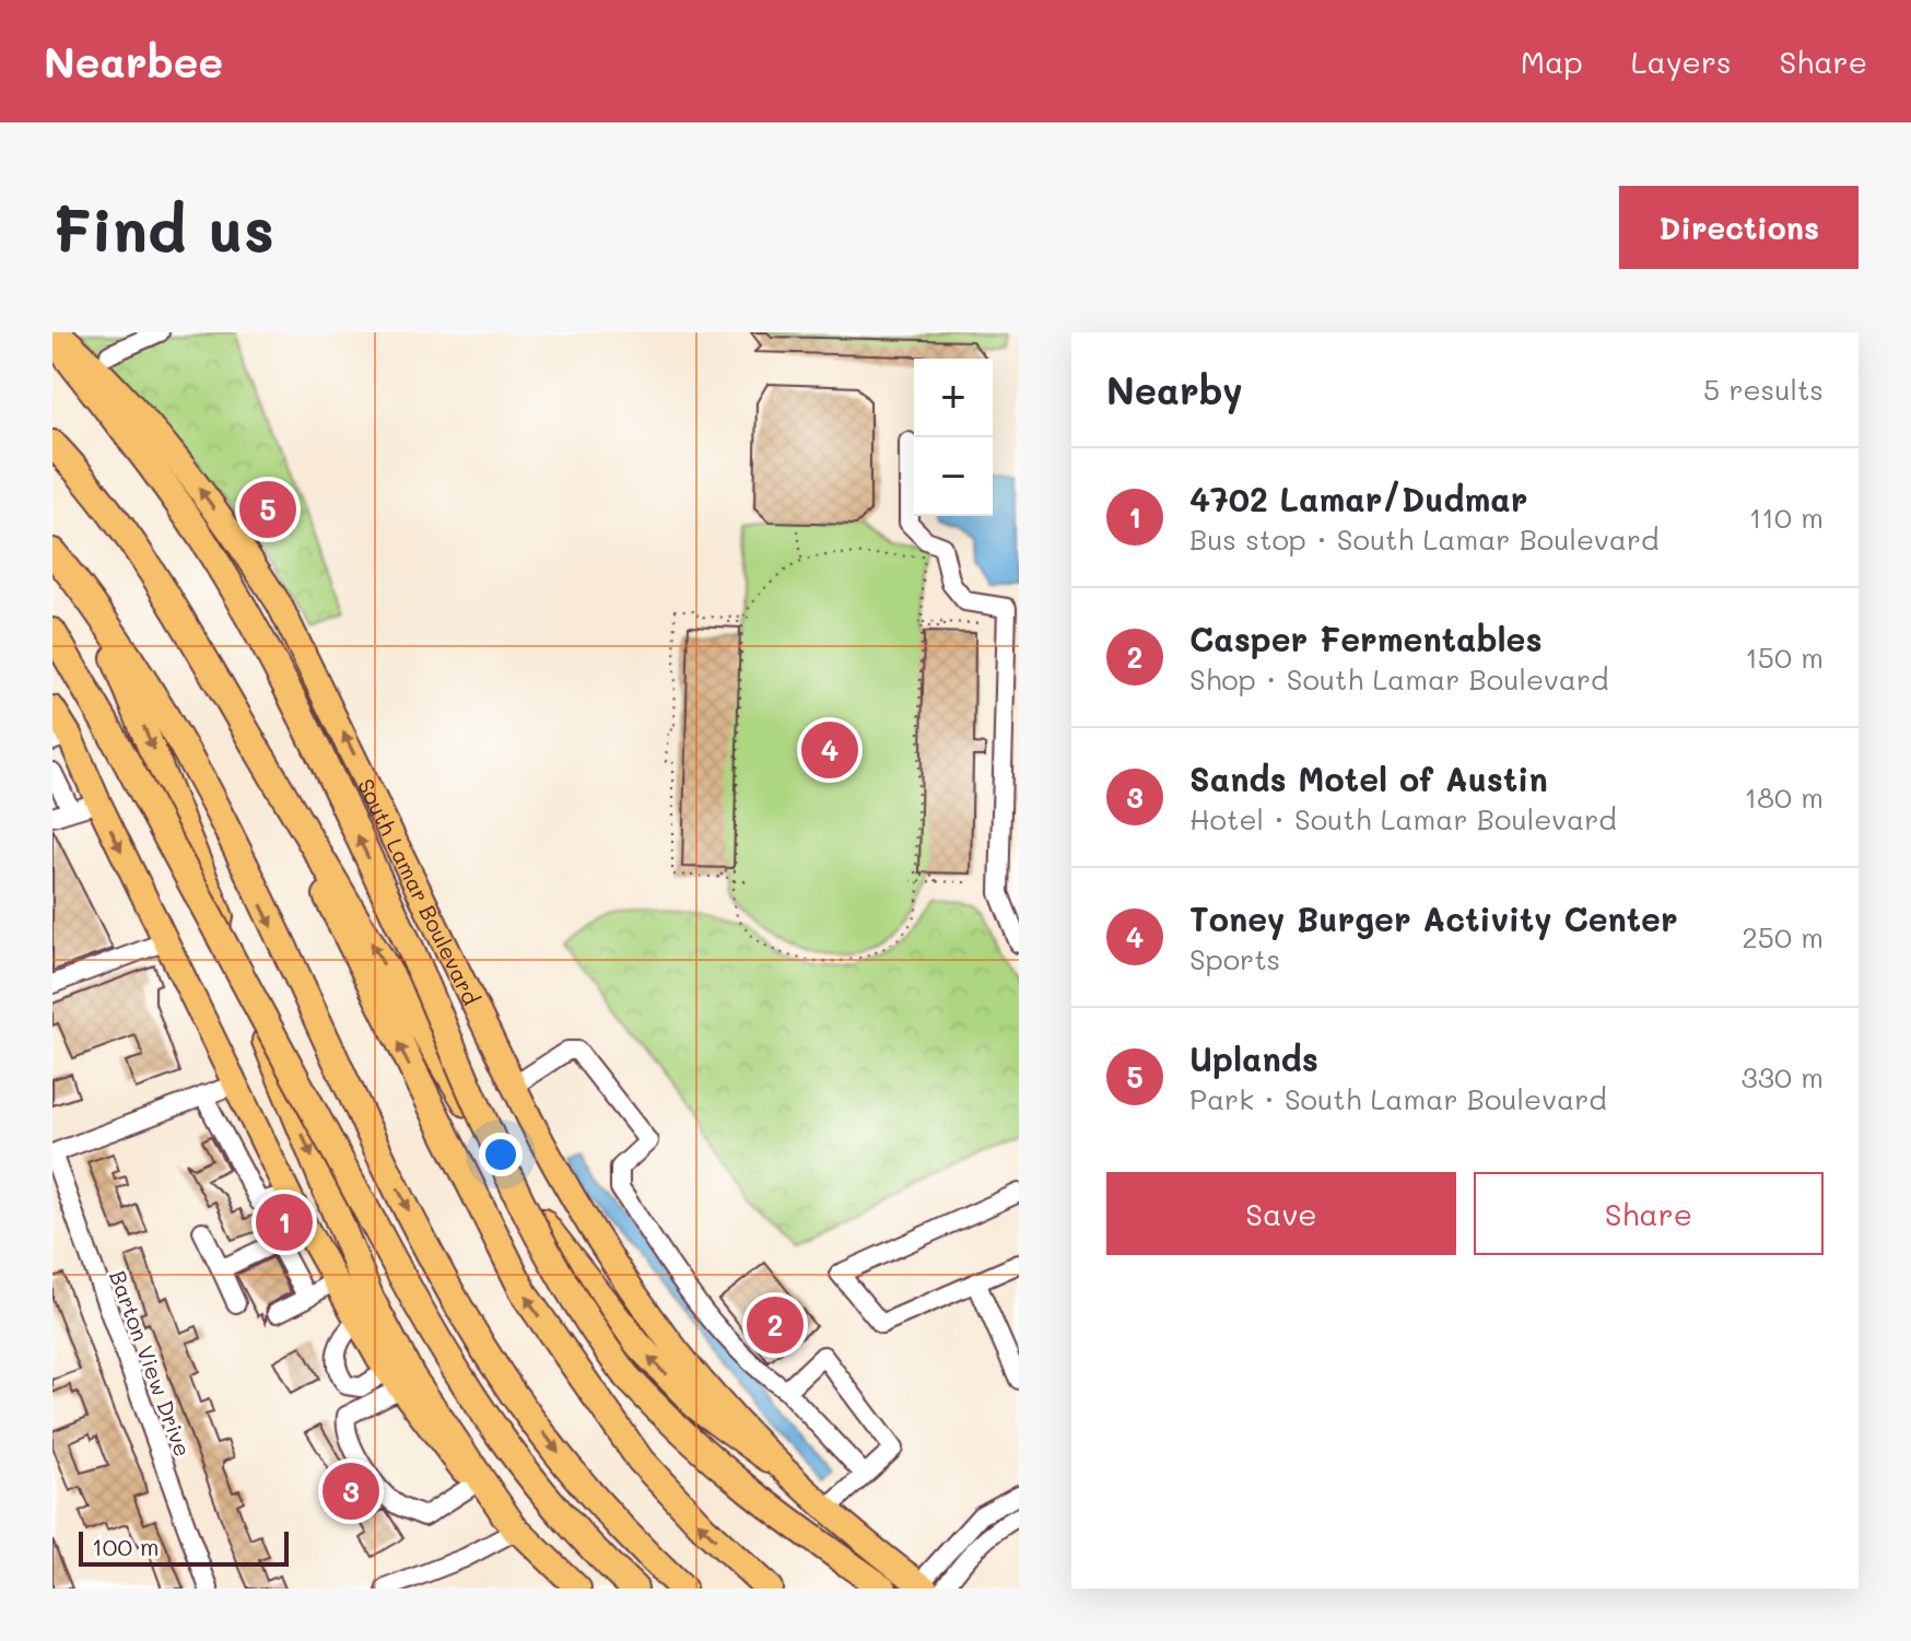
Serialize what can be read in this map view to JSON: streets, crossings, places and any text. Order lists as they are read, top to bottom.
{
  "streets": {
    "main road": ["South Lamar Boulevard"],
    "street": ["Barton View Drive"]
  },
  "one_way": ["South Lamar Boulevard"],
  "scale_bar": "100 m",
  "page": {
    "header": "Nearbee",
    "nav": ["Map", "Layers", "Share"],
    "buttons": [
      "Directions",
      ["Save", "Share"]
    ],
    "title": "Find us",
    "heading": ["Nearby", "5 results"],
    "map_buttons": ["+", "−"],
    "list": [
      {
        "mark": "1",
        "name": "4702 Lamar/Dudmar",
        "note": "Bus stop · South Lamar Boulevard",
        "value": "110 m"
      },
      {
        "mark": "2",
        "name": "Casper Fermentables",
        "note": "Shop · South Lamar Boulevard",
        "value": "150 m"
      },
      {
        "mark": "3",
        "name": "Sands Motel of Austin",
        "note": "Hotel · South Lamar Boulevard",
        "value": "180 m"
      },
      {
        "mark": "4",
        "name": "Toney Burger Activity Center",
        "note": "Sports",
        "value": "250 m"
      },
      {
        "mark": "5",
        "name": "Uplands",
        "note": "Park · South Lamar Boulevard",
        "value": "330 m"
      }
    ],
    "pins": [
      "5",
      "4",
      "1",
      "2",
      "3"
    ],
    "scale": "100 m"
  }
}
